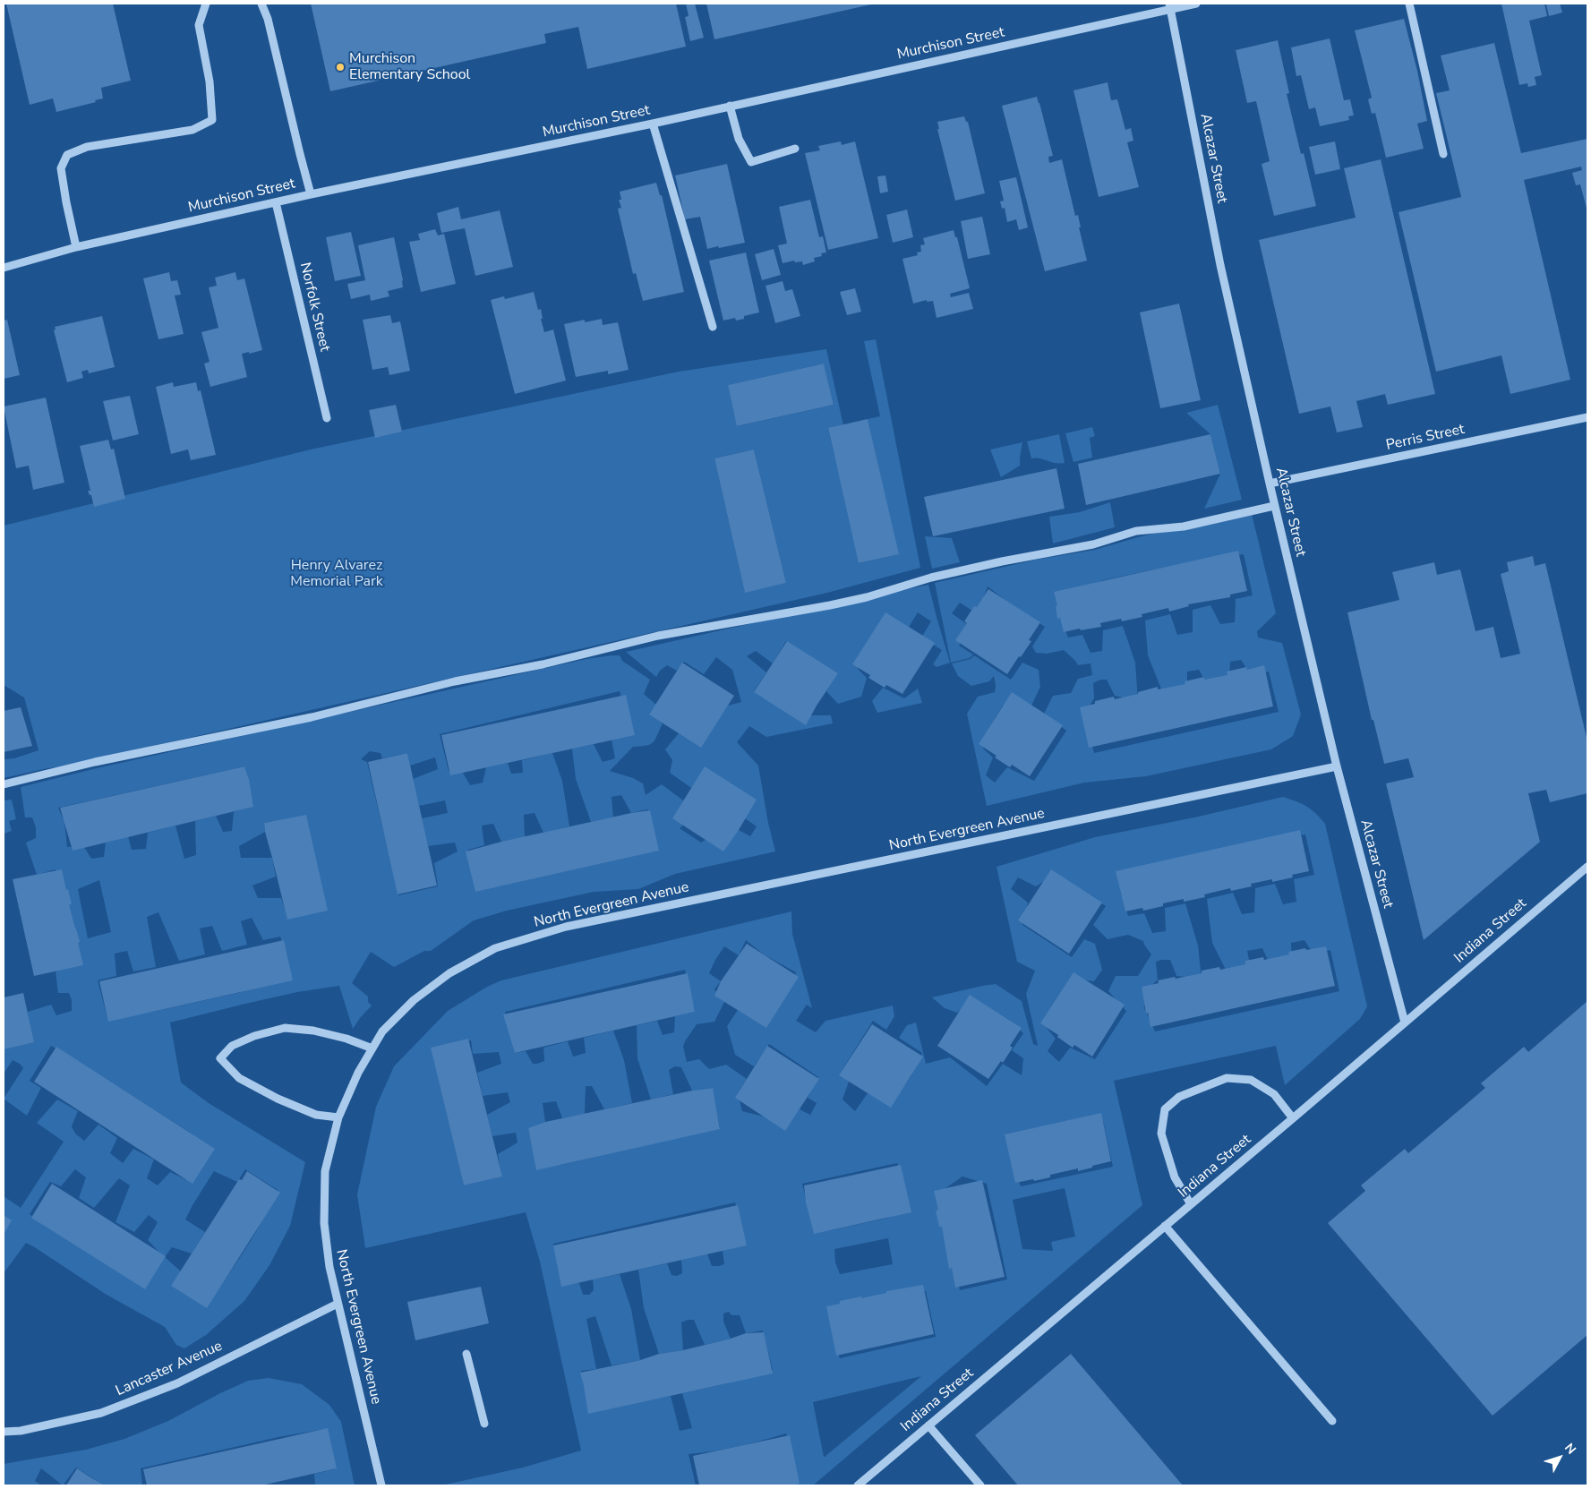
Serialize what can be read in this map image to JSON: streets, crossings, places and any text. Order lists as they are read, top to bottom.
{
  "streets": {
    "street": [
      "Murchison Street",
      "Alcazar Street",
      "Norfolk Street",
      "Perris Street",
      "North Evergreen Avenue",
      "Indiana Street",
      "Lancaster Avenue"
    ]
  },
  "crossings": [
    ["Murchison Street", "Alcazar Street"],
    ["Murchison Street", "Norfolk Street"],
    ["Alcazar Street", "Perris Street"],
    ["Alcazar Street", "North Evergreen Avenue"],
    ["Alcazar Street", "Indiana Street"],
    ["North Evergreen Avenue", "Lancaster Avenue"]
  ],
  "parks": ["Henry Alvarez Memorial Park"],
  "places": ["Murchison Elementary School"],
  "north": "top right"
}
